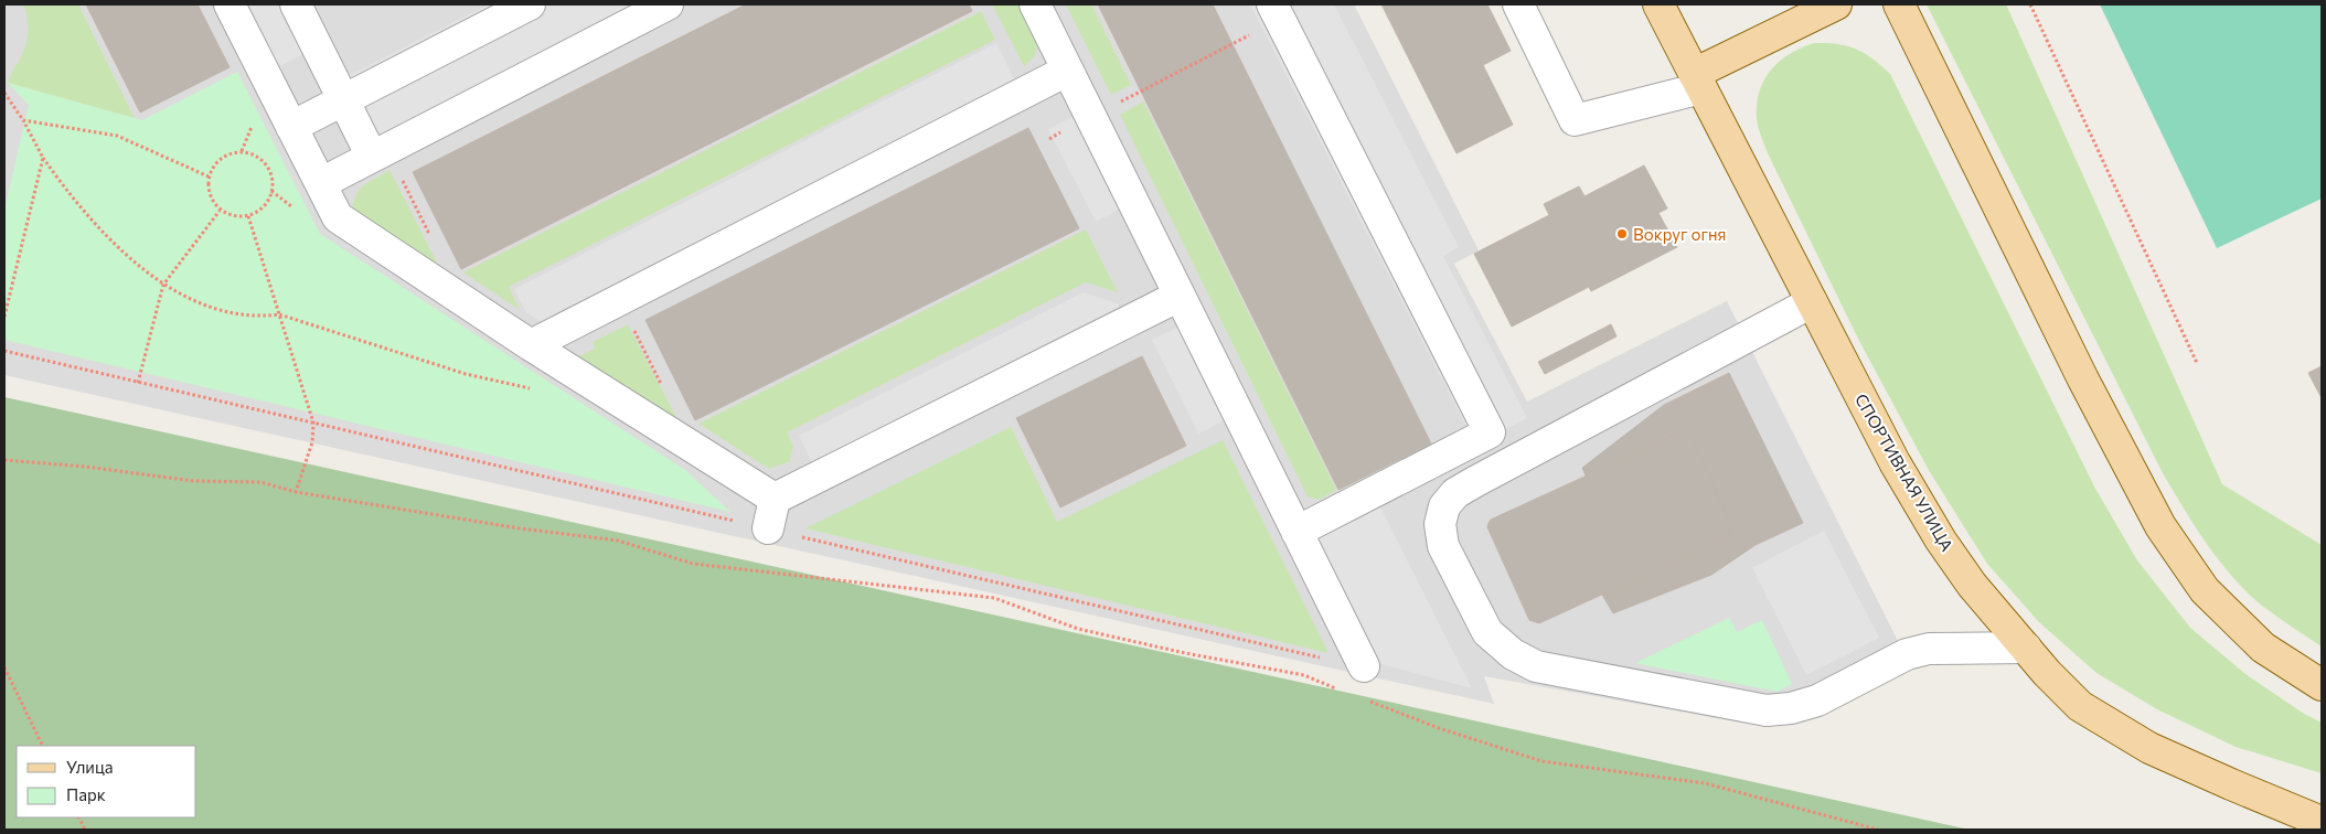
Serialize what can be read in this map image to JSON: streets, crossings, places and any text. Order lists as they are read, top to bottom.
{
  "streets": {
    "main road": ["СПОРТИВНАЯ УЛИЦА"]
  },
  "places": ["Вокруг огня"],
  "legend": ["Улица", "Парк"]
}
